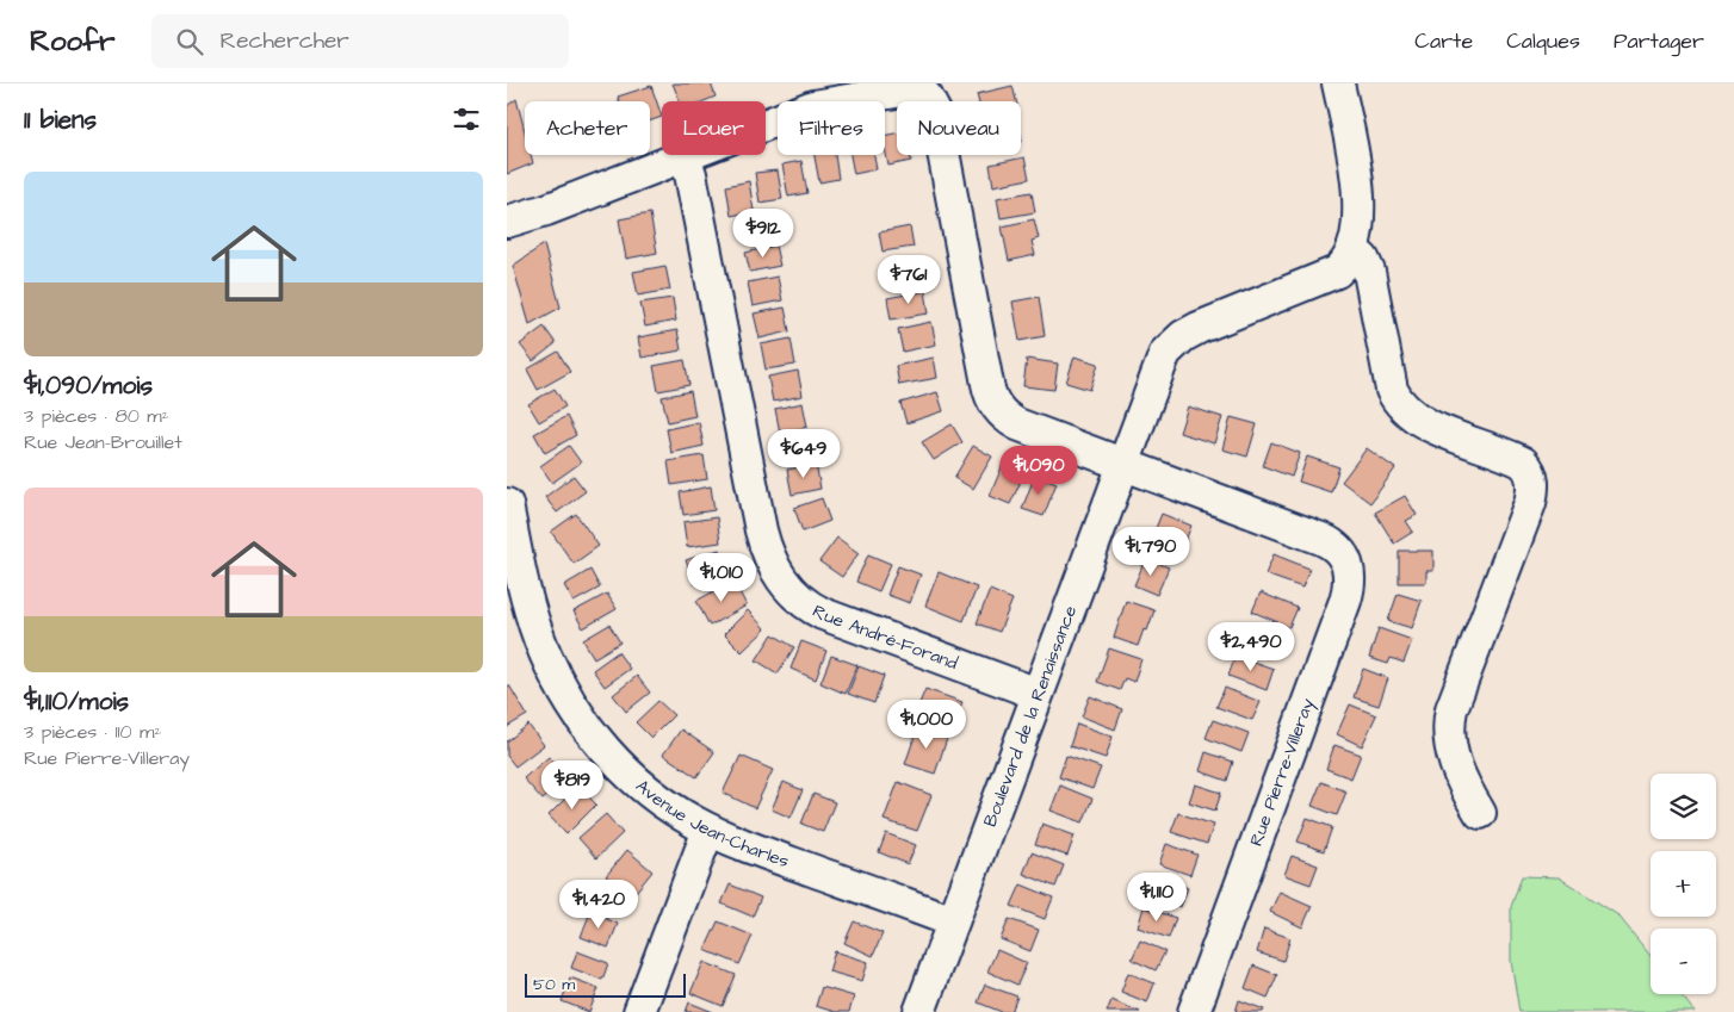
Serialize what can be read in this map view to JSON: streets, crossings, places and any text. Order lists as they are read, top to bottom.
{
  "streets": {
    "street": [
      "Rue André-Forand",
      "Boulevard de la Renaissance",
      "Rue Pierre-Villeray",
      "Avenue Jean-Charles"
    ]
  },
  "crossings": [
    ["Rue André-Forand", "Boulevard de la Renaissance"],
    ["Rue André-Forand", "Rue Pierre-Villeray"],
    ["Boulevard de la Renaissance", "Rue Pierre-Villeray"],
    ["Boulevard de la Renaissance", "Avenue Jean-Charles"]
  ],
  "scale_bar": "50 m",
  "page": {
    "header": "Roofr",
    "search": "Rechercher",
    "nav": ["Carte", "Calques", "Partager"],
    "heading": "11 biens",
    "chip": [
      "Acheter",
      "Louer",
      "Filtres",
      "Nouveau"
    ],
    "list": [
      {
        "name": "$1,090/mois",
        "note": "3 pièces · 80 m² · Rue Jean-Brouillet"
      },
      {
        "name": "$1,110/mois",
        "note": "3 pièces · 110 m² · Rue Pierre-Villeray"
      }
    ],
    "price": [
      "$912",
      "$761",
      "$649",
      "$1,090",
      "$1,790",
      "$1,010",
      "$2,490",
      "$1,000",
      "$819",
      "$1,110",
      "$1,420"
    ],
    "map_buttons": ["+", "−"],
    "scale": "50 m"
  }
}
